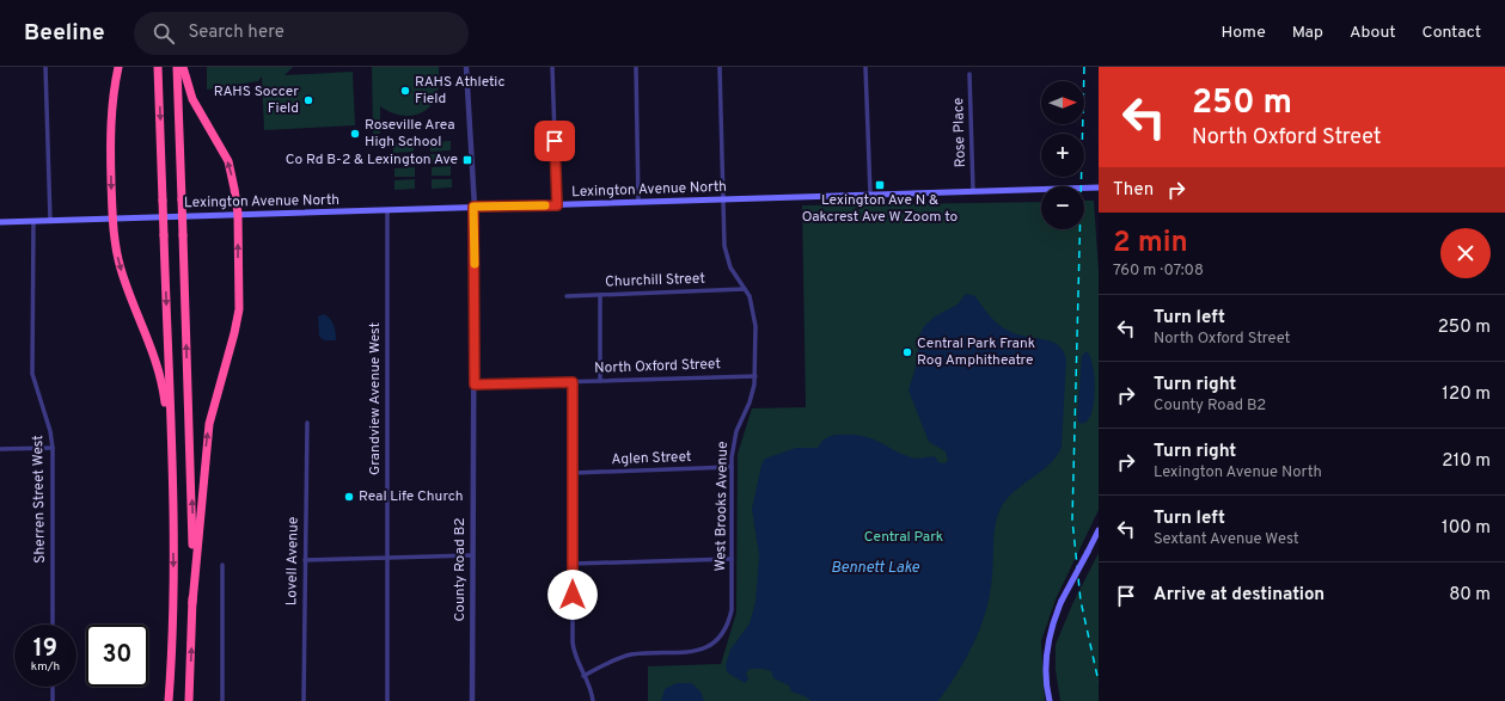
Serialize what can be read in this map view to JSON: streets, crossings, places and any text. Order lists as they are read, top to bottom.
{
  "streets": {
    "main road": ["Lexington Avenue North"],
    "street": [
      "Rose Place",
      "Churchill Street",
      "North Oxford Street",
      "Grandview Avenue West",
      "Aglen Street",
      "Sherren Street West",
      "West Brooks Avenue",
      "Lovell Avenue",
      "County Road B2"
    ]
  },
  "crossings": [
    ["Rose Place", "Lexington Avenue North"],
    ["Lexington Avenue North", "Grandview Avenue West"],
    ["Lexington Avenue North", "Sherren Street West"],
    ["Lexington Avenue North", "West Brooks Avenue"],
    ["Lexington Avenue North", "County Road B2"],
    ["Churchill Street", "West Brooks Avenue"],
    ["North Oxford Street", "West Brooks Avenue"],
    ["North Oxford Street", "County Road B2"],
    ["Aglen Street", "West Brooks Avenue"]
  ],
  "water": ["Bennett Lake"],
  "parks": ["Central Park"],
  "places": {
    "other": [
      "RAHS Athletic Field",
      "RAHS Soccer Field",
      "Roseville Area High School",
      "Central Park Frank Rog Amphitheatre",
      "Real Life Church"
    ],
    "transit": ["Co Rd B-2 & Lexington Ave", "Lexington Ave N & Oakcrest Ave W Zoom to"]
  },
  "north": "right",
  "page": {
    "header": "Beeline",
    "search": "Search here",
    "nav": [
      "Home",
      "Map",
      "About",
      "Contact"
    ],
    "turn": ["250 m", "North Oxford Street"],
    "map_buttons": ["+", "−"],
    "then": "Then",
    "heading": ["2 min", "760 m · 07:08"],
    "list": [
      {
        "name": "Turn left",
        "note": "North Oxford Street",
        "value": "250 m"
      },
      {
        "name": "Turn right",
        "note": "County Road B2",
        "value": "120 m"
      },
      {
        "name": "Turn right",
        "note": "Lexington Avenue North",
        "value": "210 m"
      },
      {
        "name": "Turn left",
        "note": "Sextant Avenue West",
        "value": "100 m"
      },
      {
        "name": "Arrive at destination",
        "value": "80 m"
      }
    ],
    "speed": "19 km/h",
    "limit": "30"
  }
}
